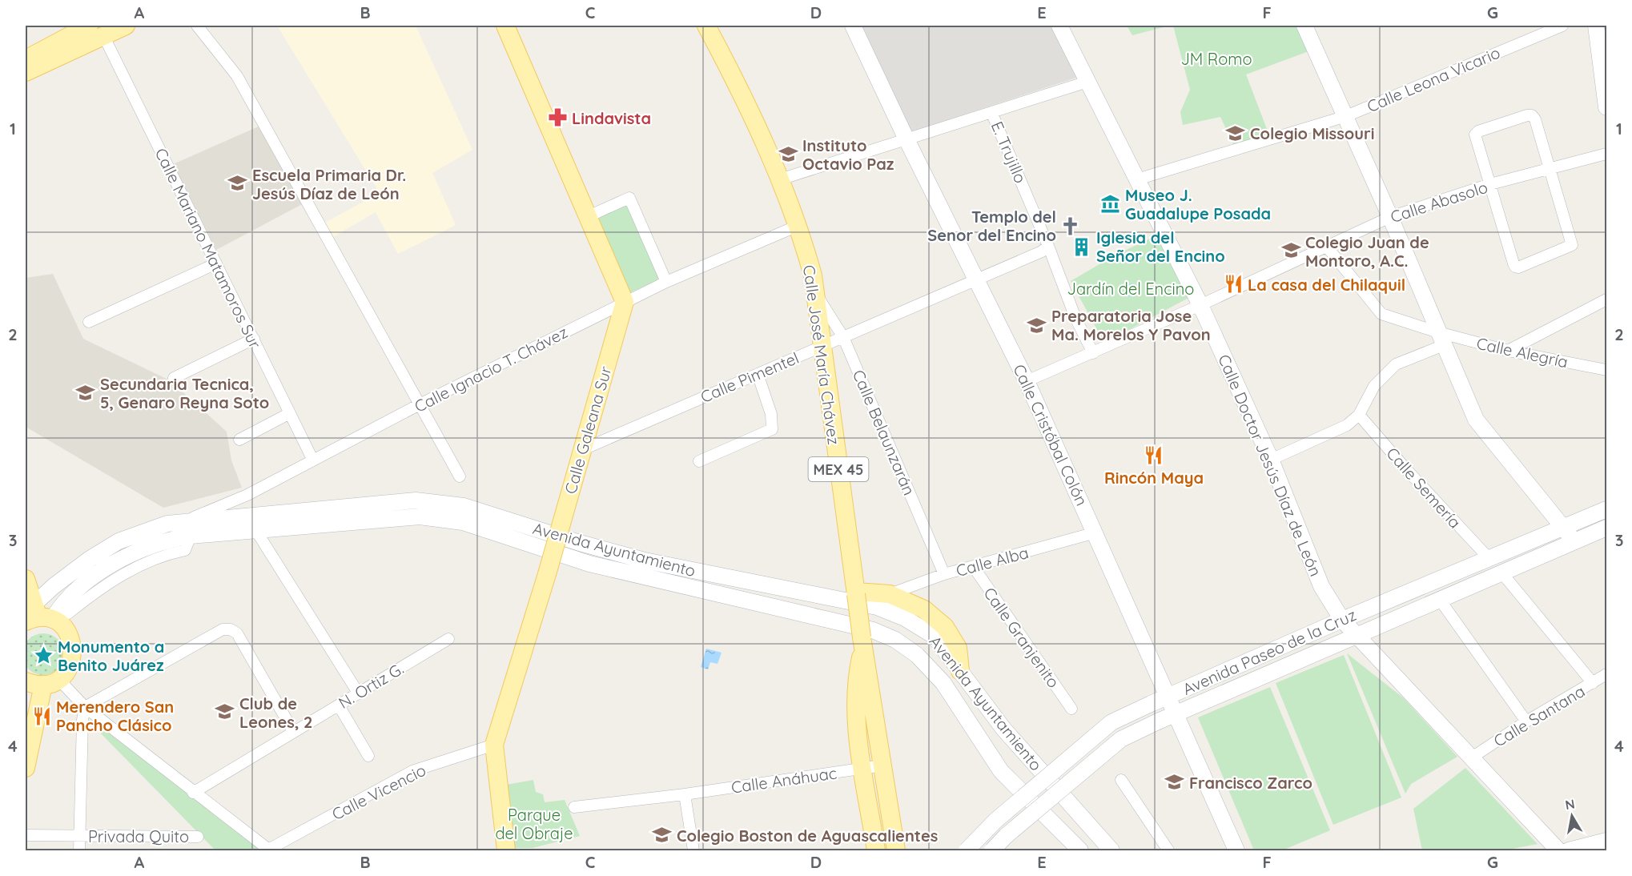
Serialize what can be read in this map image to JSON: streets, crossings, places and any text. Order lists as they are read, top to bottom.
{
  "streets": {
    "main road": [
      "Calle José María Chávez",
      "Calle Galeana Sur",
      "Calle Cristóbal Colón",
      "Calle Doctor Jesús Díaz de León",
      "MEX 45",
      "Avenida Ayuntamiento",
      "Avenida Paseo de la Cruz"
    ],
    "street": [
      "Calle Leona Vicario",
      "E. Trujillo",
      "Calle Abasolo",
      "Calle Mariano Matamoros Sur",
      "Calle Alegría",
      "Calle Ignacio T. Chávez",
      "Calle Pimentel",
      "Calle Belaunzarán",
      "Calle Semería",
      "Calle Alba",
      "Calle Granjenito",
      "N. Ortiz G.",
      "Calle Santana",
      "Calle Anáhuac",
      "Calle Vicencio",
      "Privada Quito"
    ]
  },
  "crossings": [
    ["Calle Leona Vicario", "Calle Doctor Jesús Díaz de León"],
    ["E. Trujillo", "Calle Abasolo"],
    ["E. Trujillo", "Calle Pimentel"],
    ["Calle Abasolo", "Calle Alegría"],
    ["Calle Abasolo", "Calle Cristóbal Colón"],
    ["Calle Abasolo", "Calle Doctor Jesús Díaz de León"],
    ["Calle Mariano Matamoros Sur", "Calle Ignacio T. Chávez"],
    ["Calle José María Chávez", "Calle Ignacio T. Chávez"],
    ["Calle José María Chávez", "Calle Pimentel"],
    ["Calle José María Chávez", "Calle Belaunzarán"],
    ["Calle José María Chávez", "Calle Anáhuac"],
    ["Calle Ignacio T. Chávez", "Calle Galeana Sur"],
    ["Calle Ignacio T. Chávez", "Avenida Ayuntamiento"],
    ["Calle Pimentel", "Calle Galeana Sur"],
    ["Calle Pimentel", "Calle Belaunzarán"],
    ["Calle Pimentel", "Calle Cristóbal Colón"],
    ["Calle Galeana Sur", "Calle Vicencio"],
    ["Calle Belaunzarán", "Calle Alba"],
    ["Calle Cristóbal Colón", "Calle Alba"],
    ["Calle Cristóbal Colón", "Avenida Paseo de la Cruz"],
    ["Calle Doctor Jesús Díaz de León", "Avenida Paseo de la Cruz"],
    ["Calle Doctor Jesús Díaz de León", "Calle Santana"],
    ["Calle Semería", "Avenida Paseo de la Cruz"],
    ["Calle Alba", "Calle Granjenito"]
  ],
  "parks": ["JM Romo", "Jardín del Encino", "Parque del Obraje"],
  "places": {
    "pharmacy": ["Lindavista"],
    "school or university": [
      "Colegio Missouri",
      "Instituto Octavio Paz",
      "Escuela Primaria Dr. Jesús Díaz de León",
      "Colegio Juan de Montoro, A.C.",
      "Preparatoria Jose Ma. Morelos Y Pavon",
      "Secundaria Tecnica, 5, Genaro Reyna Soto",
      "Club de Leones, 2",
      "Francisco Zarco",
      "Colegio Boston de Aguascalientes"
    ],
    "museum": ["Museo J. Guadalupe Posada"],
    "church": ["Templo del Senor del Encino"],
    "building": ["Iglesia del Señor del Encino"],
    "restaurant": ["La casa del Chilaquil", "Rincón Maya", "Merendero San Pancho Clásico"],
    "place": ["Monumento a Benito Juárez"]
  },
  "north": "top",
  "grid": {
    "columns": [
      "A",
      "B",
      "C",
      "D",
      "E",
      "F",
      "G"
    ],
    "rows": [
      "1",
      "2",
      "3",
      "4"
    ]
  }
}
